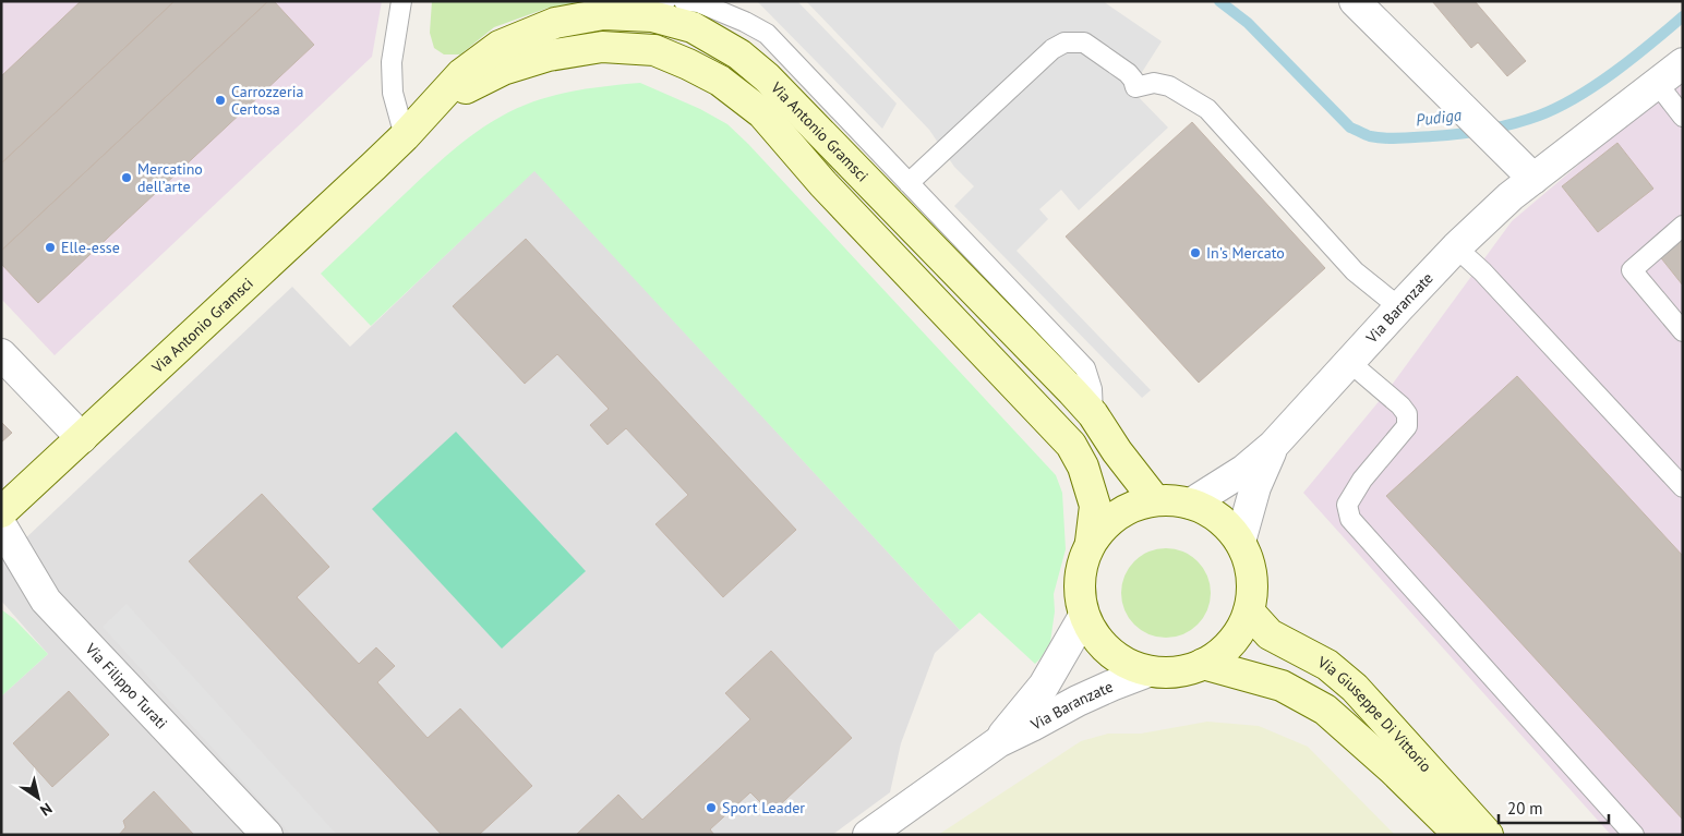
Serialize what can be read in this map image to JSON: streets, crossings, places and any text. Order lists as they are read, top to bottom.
{
  "streets": {
    "street": [
      "Via Antonio Gramsci",
      "Via Baranzate",
      "Via Filippo Turati",
      "Via Giuseppe Di Vittorio"
    ]
  },
  "crossings": [
    ["Via Antonio Gramsci", "Via Baranzate"],
    ["Via Antonio Gramsci", "Via Giuseppe Di Vittorio"],
    ["Via Baranzate", "Via Giuseppe Di Vittorio"]
  ],
  "water": ["Pudiga"],
  "places": [
    "Carrozzeria Certosa",
    "Mercatino dell’arte",
    "Elle-esse",
    "In's Mercato",
    "Sport Leader"
  ],
  "scale_bar": "20 m",
  "north": "bottom right"
}
